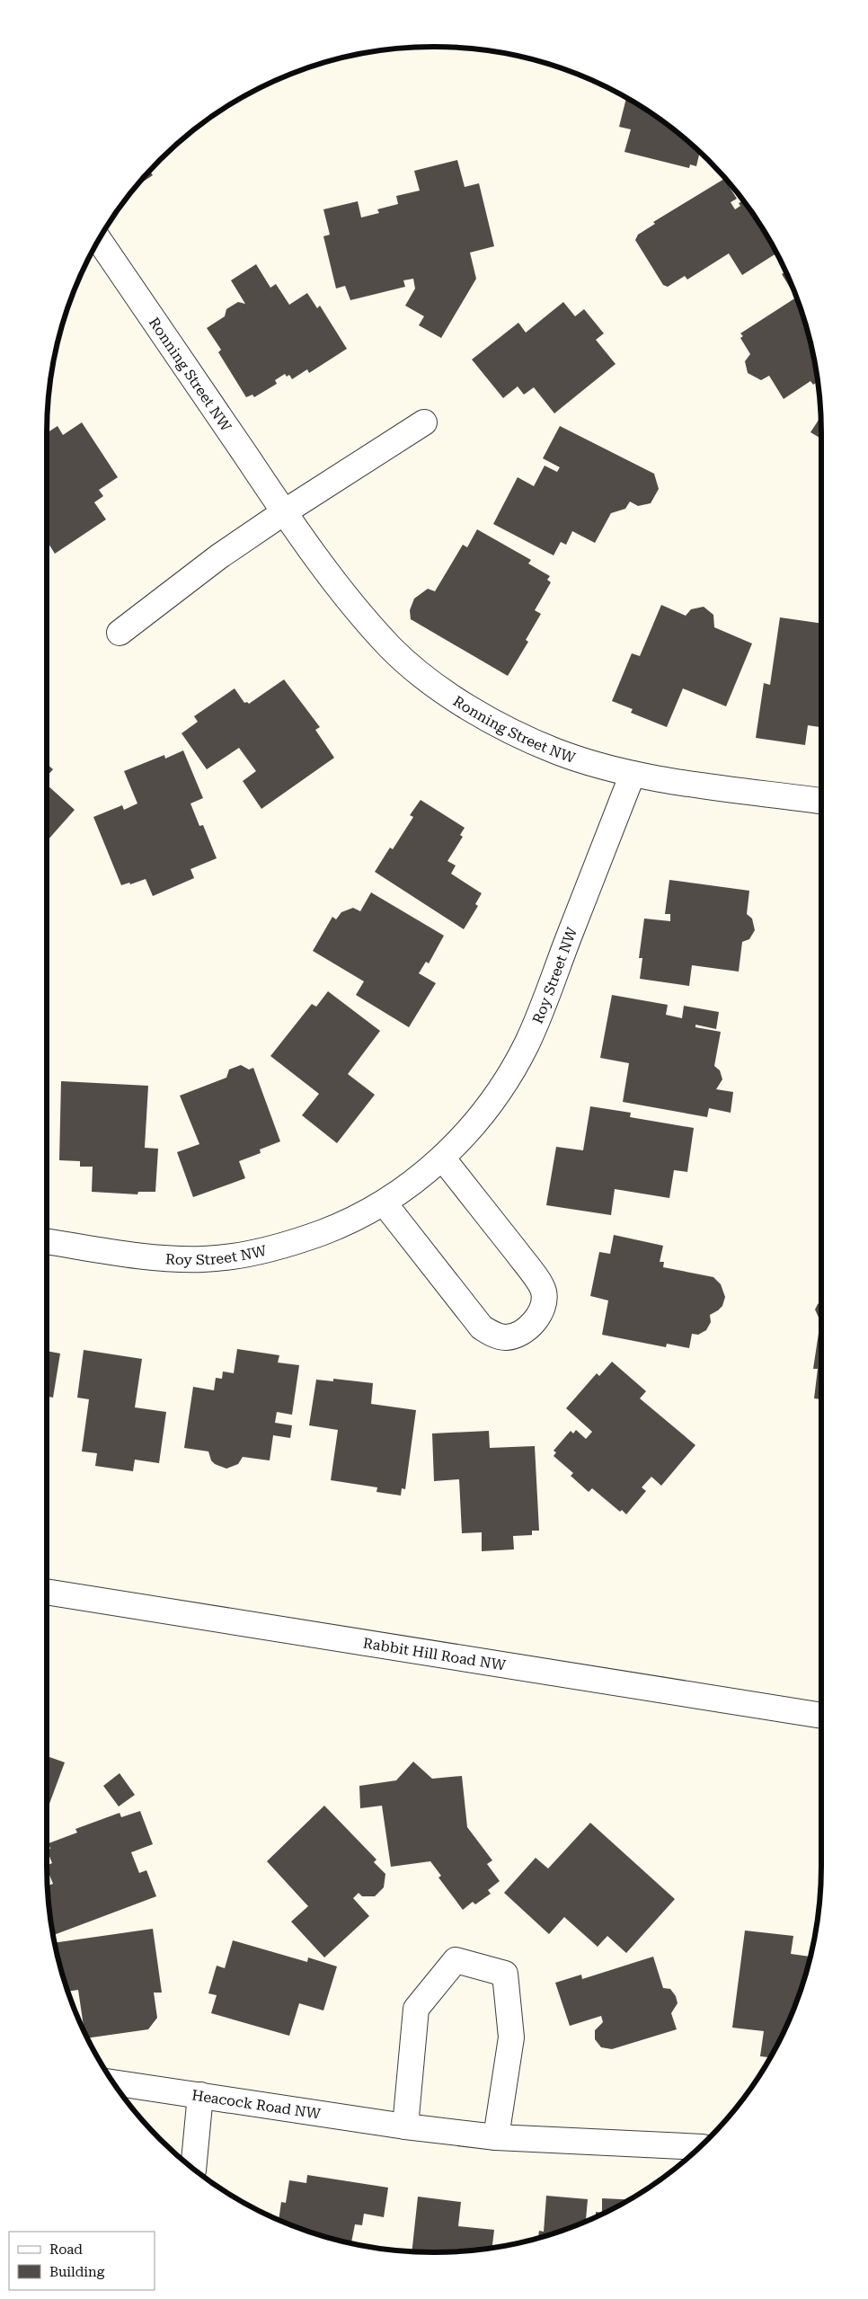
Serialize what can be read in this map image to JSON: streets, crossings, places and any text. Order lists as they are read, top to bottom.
{
  "streets": {
    "street": [
      "Ronning Street NW",
      "Roy Street NW",
      "Rabbit Hill Road NW",
      "Heacock Road NW"
    ]
  },
  "crossings": [
    ["Ronning Street NW", "Roy Street NW"]
  ],
  "legend": ["Road", "Building"]
}
